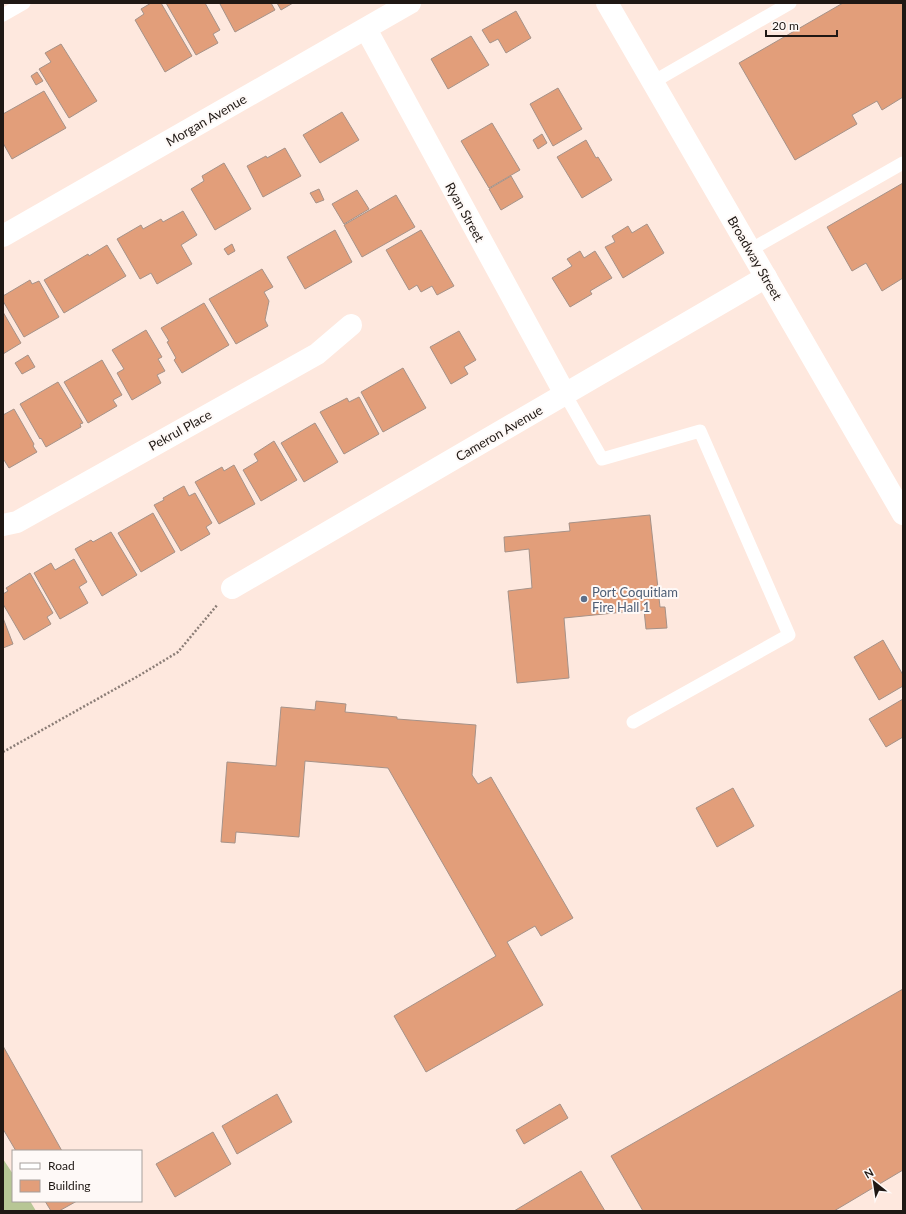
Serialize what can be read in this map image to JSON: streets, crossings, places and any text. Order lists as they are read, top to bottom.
{
  "streets": {
    "street": [
      "Morgan Avenue",
      "Ryan Street",
      "Broadway Street",
      "Pekrul Place",
      "Cameron Avenue"
    ]
  },
  "crossings": [
    ["Morgan Avenue", "Ryan Street"],
    ["Ryan Street", "Cameron Avenue"],
    ["Broadway Street", "Cameron Avenue"]
  ],
  "places": ["Port Coquitlam Fire Hall 1"],
  "legend": ["Road", "Building"],
  "scale_bar": "20 m",
  "north": "top left"
}
